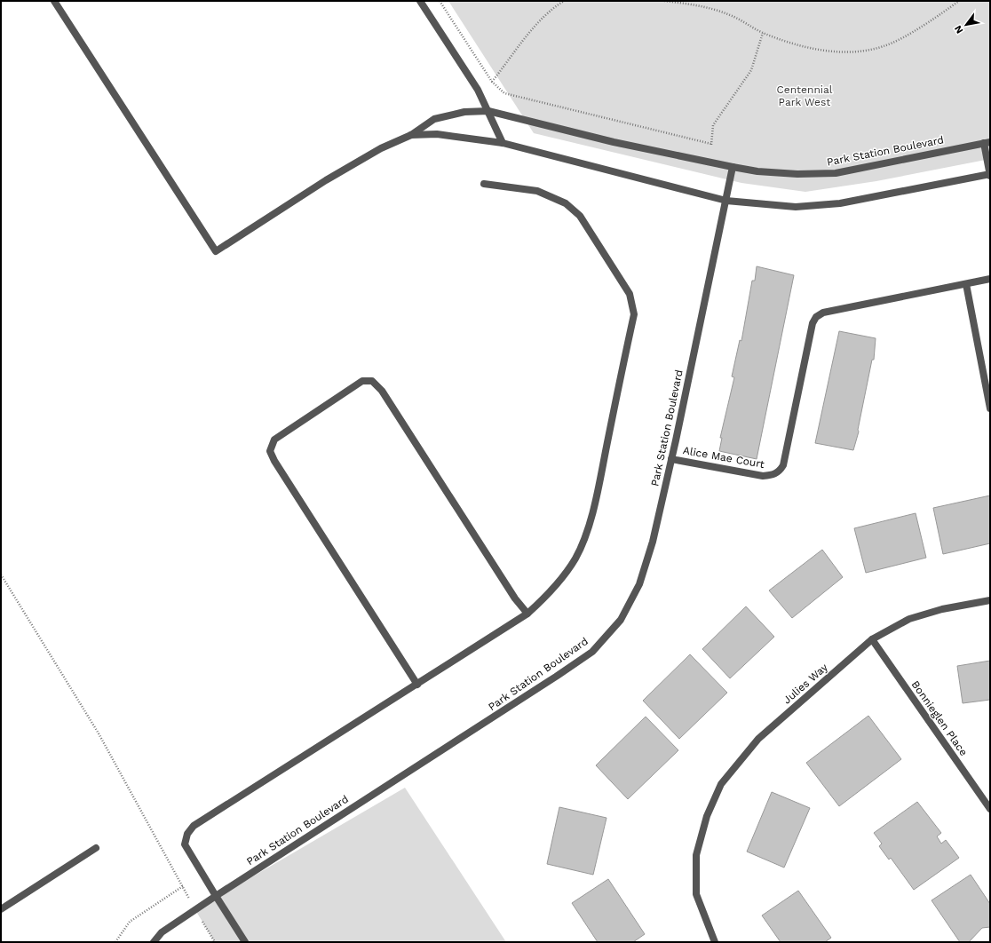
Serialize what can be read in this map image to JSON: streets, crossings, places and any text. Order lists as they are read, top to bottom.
{
  "streets": {
    "street": [
      "Park Station Boulevard",
      "Alice Mae Court",
      "Julies Way",
      "Bonnieglen Place"
    ]
  },
  "crossings": [
    ["Park Station Boulevard", "Alice Mae Court"],
    ["Julies Way", "Bonnieglen Place"]
  ],
  "parks": ["Centennial Park West"],
  "north": "bottom left"
}
